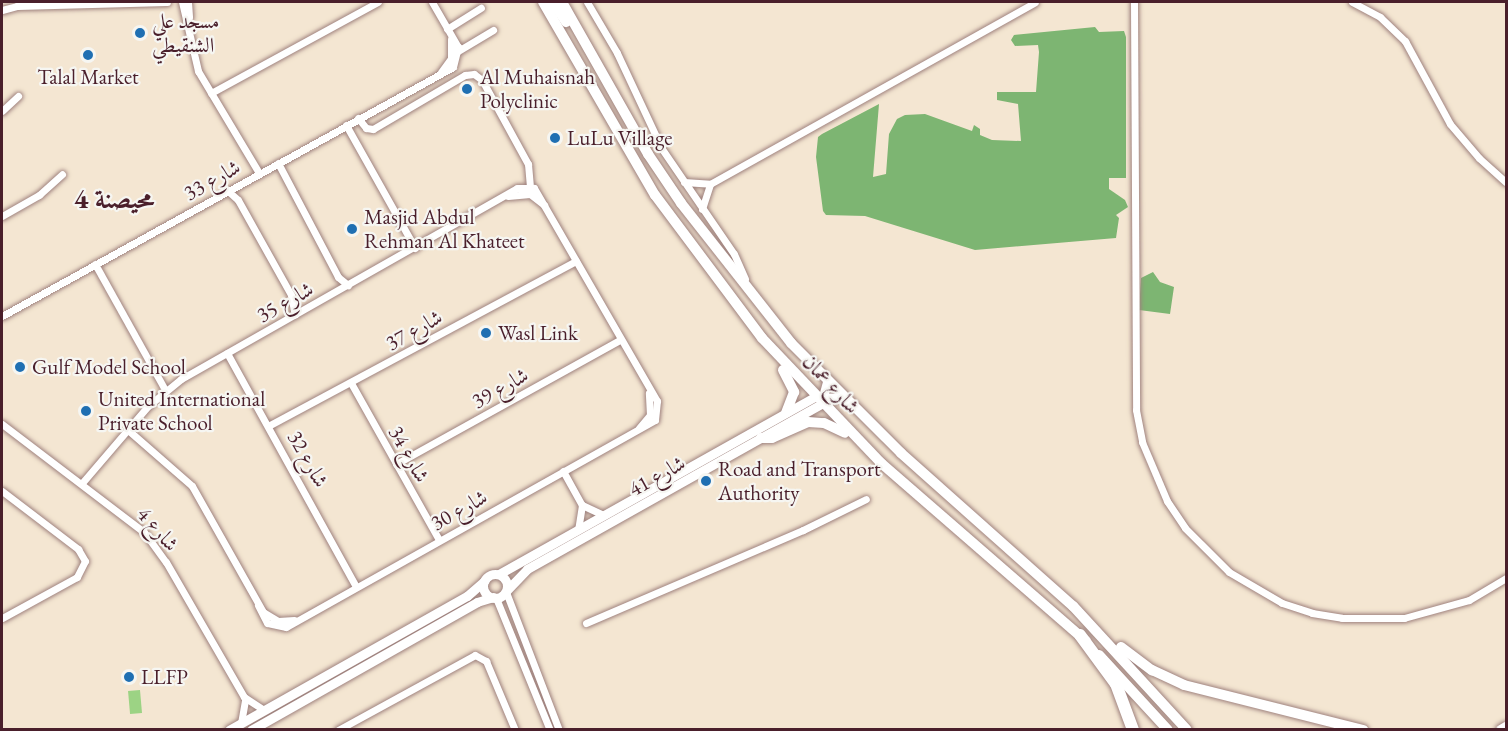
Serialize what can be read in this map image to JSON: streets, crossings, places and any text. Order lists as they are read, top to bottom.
{
  "streets": {
    "main road": ["شارع عمان"],
    "street": [
      "شارع 33",
      "شارع 35",
      "شارع 37",
      "شارع 39",
      "شارع 34",
      "شارع 32",
      "شارع 41",
      "شارع 30",
      "شارع 4"
    ]
  },
  "crossings": [
    ["شارع 35", "شارع 32"],
    ["شارع 35", "شارع 30"],
    ["شارع 35", "شارع 4"],
    ["شارع 37", "شارع 34"],
    ["شارع 37", "شارع 32"],
    ["شارع 37", "شارع 30"],
    ["شارع عمان", "شارع 41"],
    ["شارع 39", "شارع 34"],
    ["شارع 39", "شارع 30"],
    ["شارع 34", "شارع 30"],
    ["شارع 32", "شارع 30"]
  ],
  "districts": ["محيصنة 4"],
  "places": [
    "مسجد علي الشنقيطي",
    "Talal Market",
    "Al Muhaisnah Polyclinic",
    "LuLu Village",
    "Masjid Abdul Rehman Al Khateet",
    "Wasl Link",
    "Gulf Model School",
    "United International Private School",
    "Road and Transport Authority",
    "LLFP"
  ]
}
